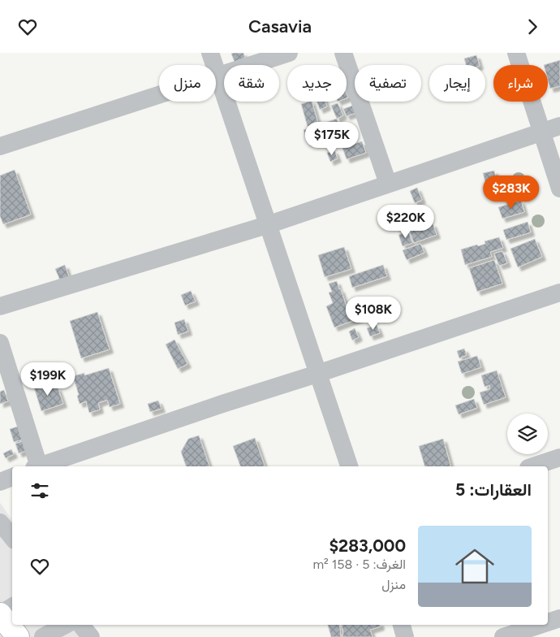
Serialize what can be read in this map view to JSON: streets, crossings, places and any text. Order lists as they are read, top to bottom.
{
  "page": {
    "header": "Casavia",
    "chip": [
      "شراء",
      "إيجار",
      "تصفية",
      "جديد",
      "شقة",
      "منزل"
    ],
    "price": [
      "$175K",
      "$283K",
      "$220K",
      "$108K",
      "$199K"
    ],
    "heading": "العقارات: 5",
    "list": [
      {
        "name": "$283,000",
        "note": "الغرف: 5 · 158 m² · منزل"
      }
    ]
  }
}
